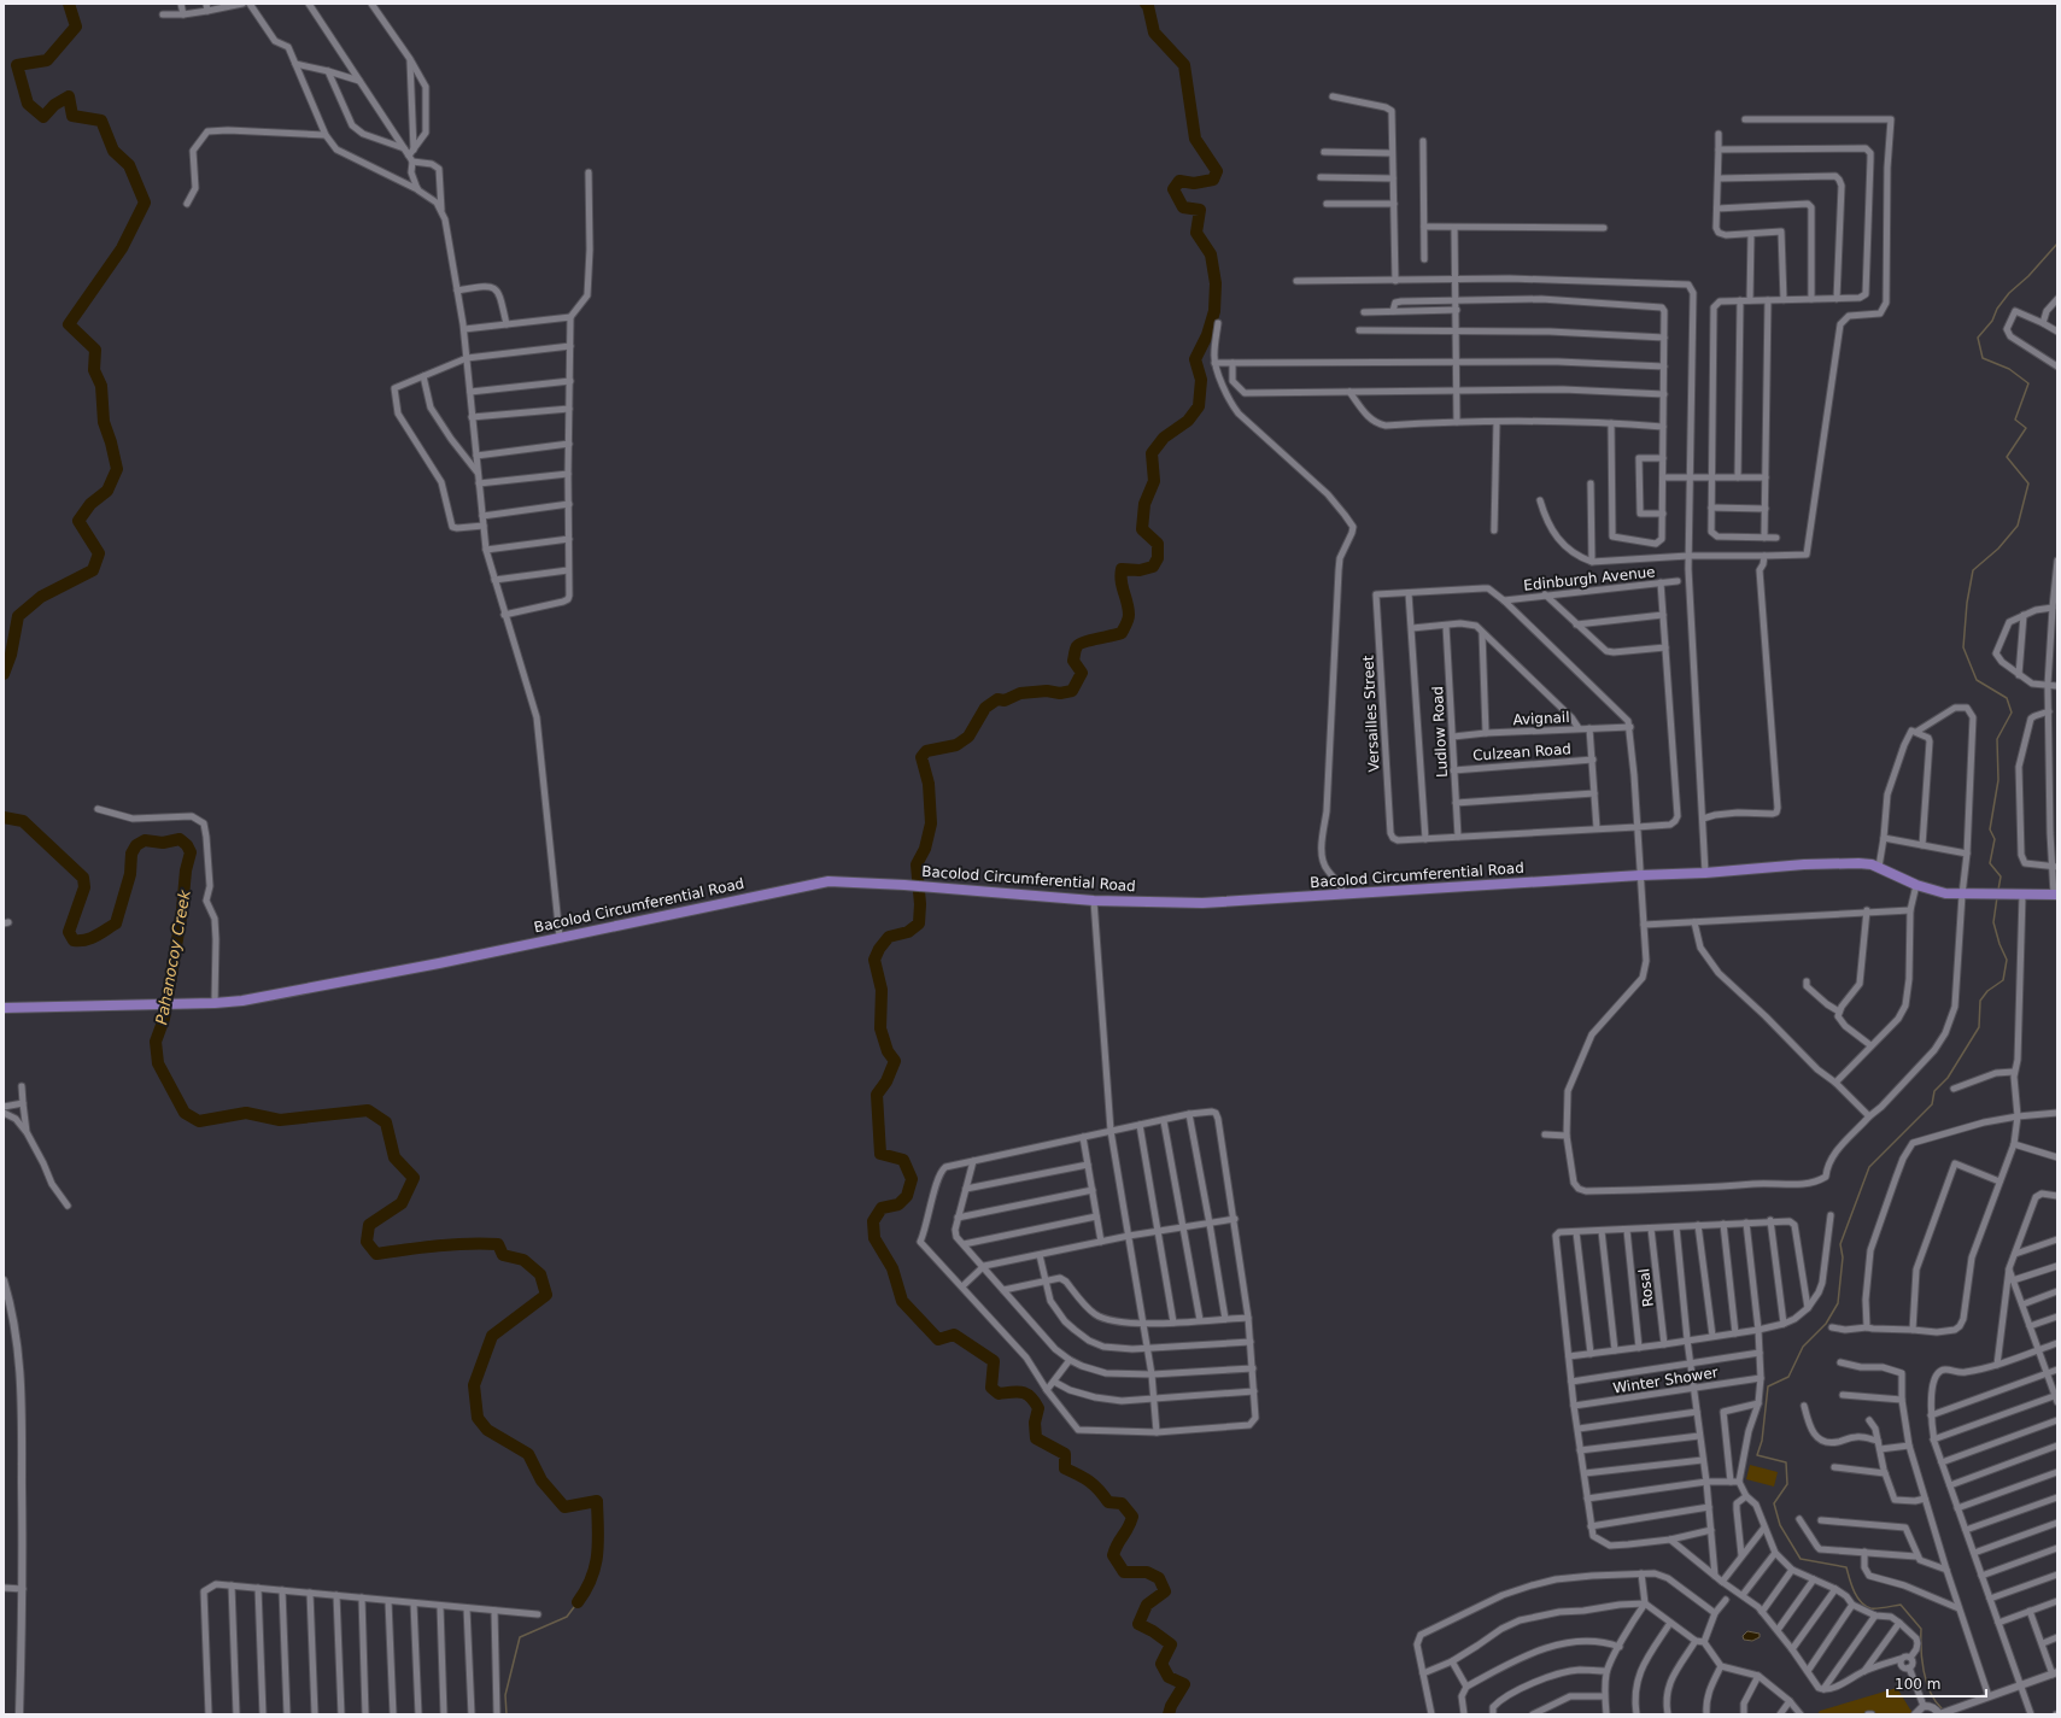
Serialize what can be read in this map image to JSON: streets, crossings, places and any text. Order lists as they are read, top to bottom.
{
  "streets": {
    "main road": ["Bacolod Circumferential Road"],
    "street": [
      "Edinburgh Avenue",
      "Versailles Street",
      "Avignail",
      "Ludlow Road",
      "Culzean Road",
      "Rosal",
      "Winter Shower"
    ]
  },
  "crossings": [
    ["Avignail", "Ludlow Road"],
    ["Ludlow Road", "Culzean Road"]
  ],
  "water": ["Pahanocoy Creek"],
  "scale_bar": "100 m"
}
